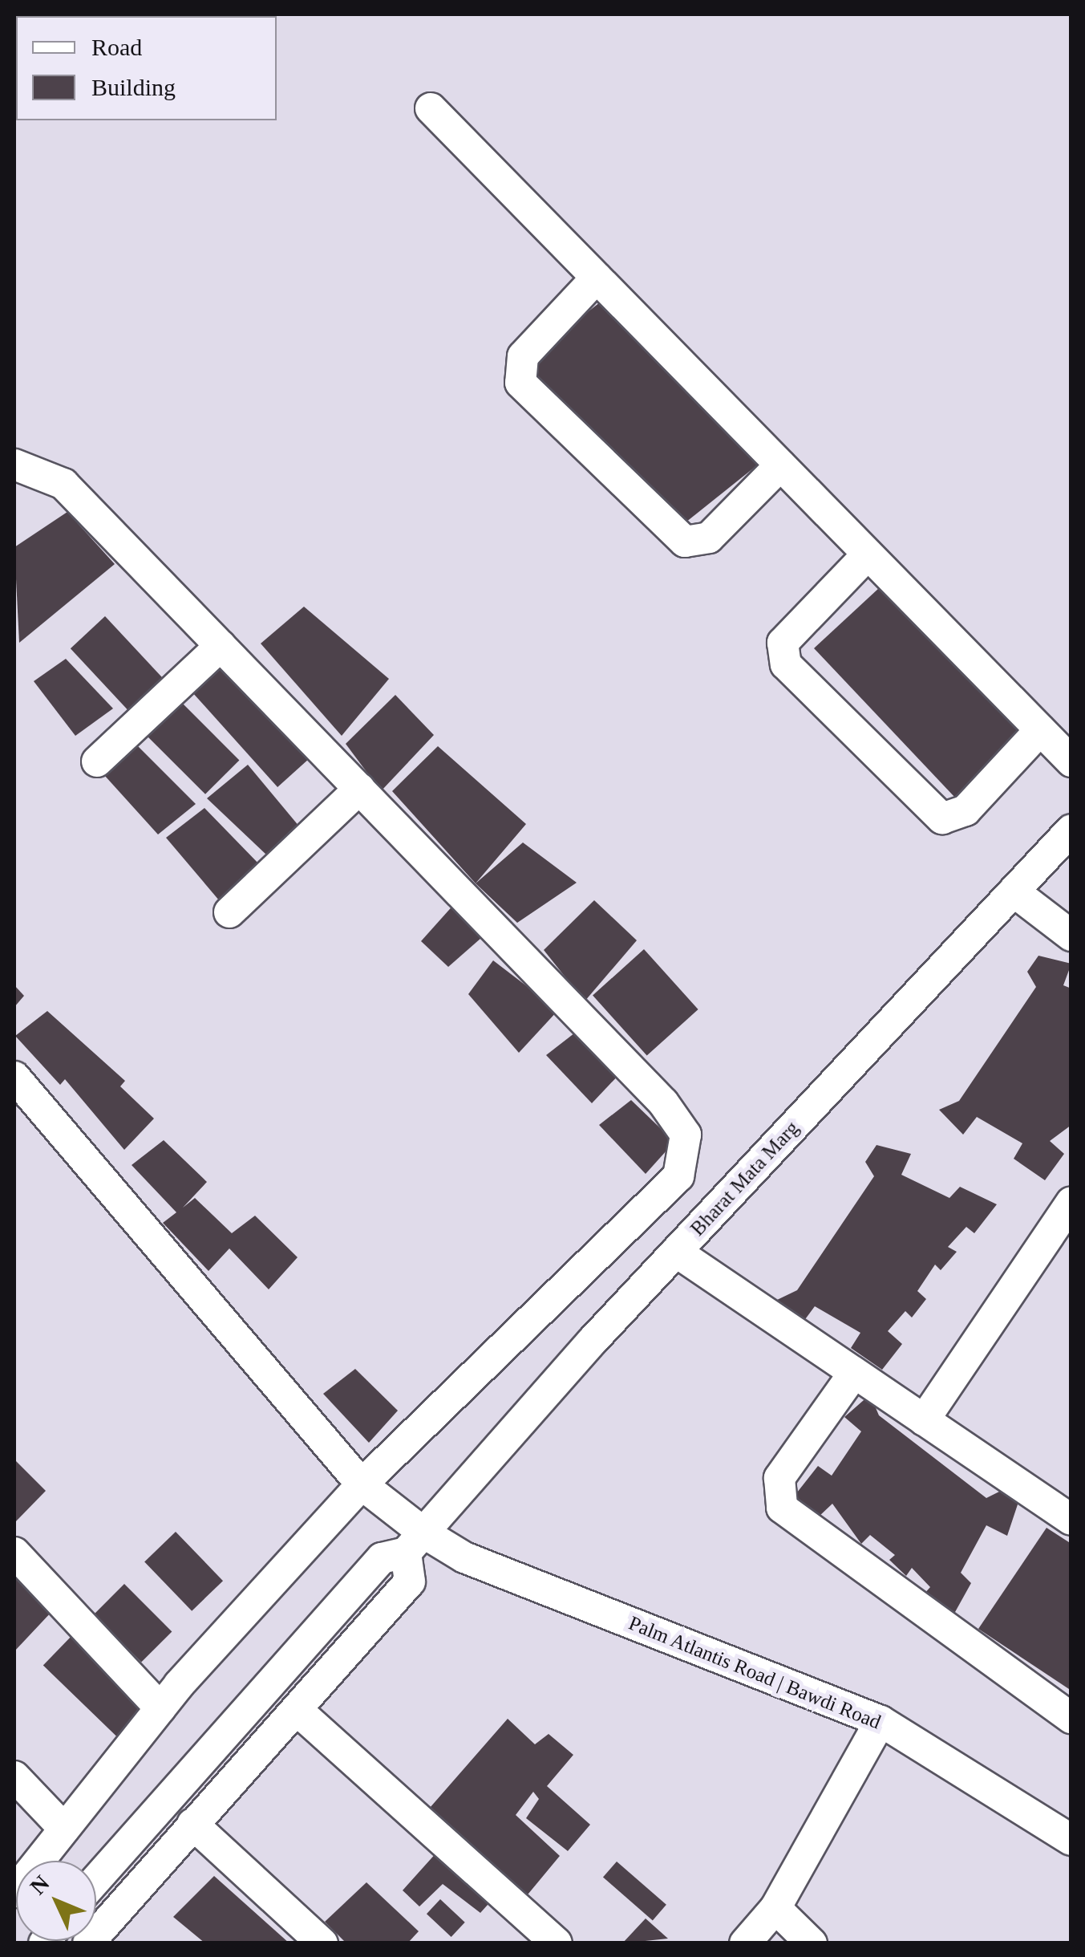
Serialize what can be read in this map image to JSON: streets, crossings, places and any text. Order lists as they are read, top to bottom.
{
  "streets": {
    "street": ["Bharat Mata Marg", "Palm Atlantis Road | Bawdi Road"]
  },
  "crossings": [
    ["Bharat Mata Marg", "Palm Atlantis Road | Bawdi Road"]
  ],
  "legend": ["Road", "Building"],
  "north": "top left"
}
